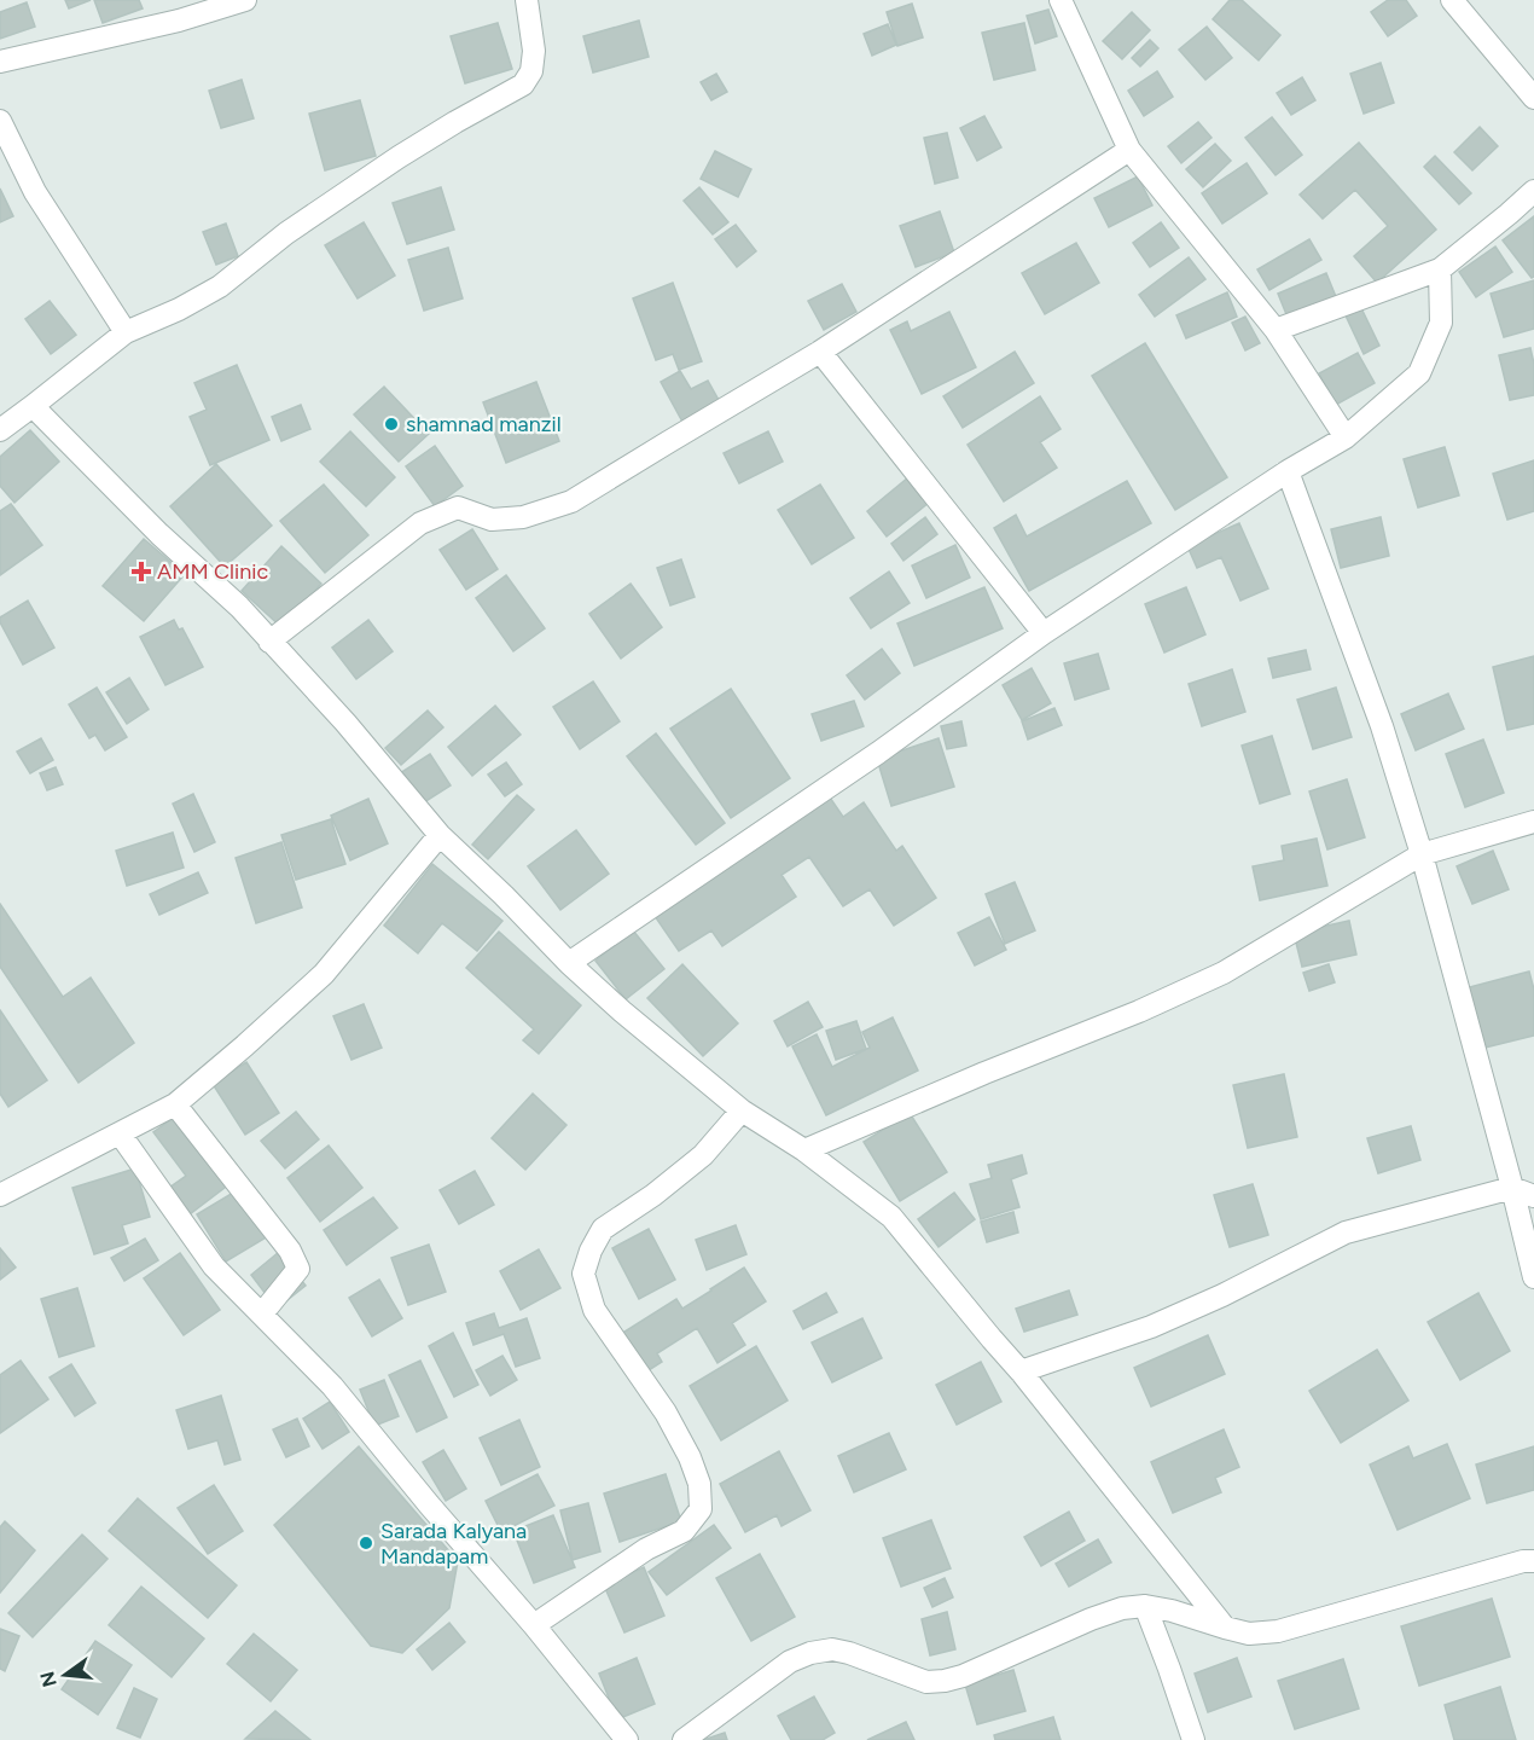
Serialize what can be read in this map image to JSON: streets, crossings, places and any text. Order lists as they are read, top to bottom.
{
  "places": {
    "other": ["shamnad manzil", "Sarada Kalyana Mandapam"],
    "health": ["AMM Clinic"]
  },
  "north": "left"
}
